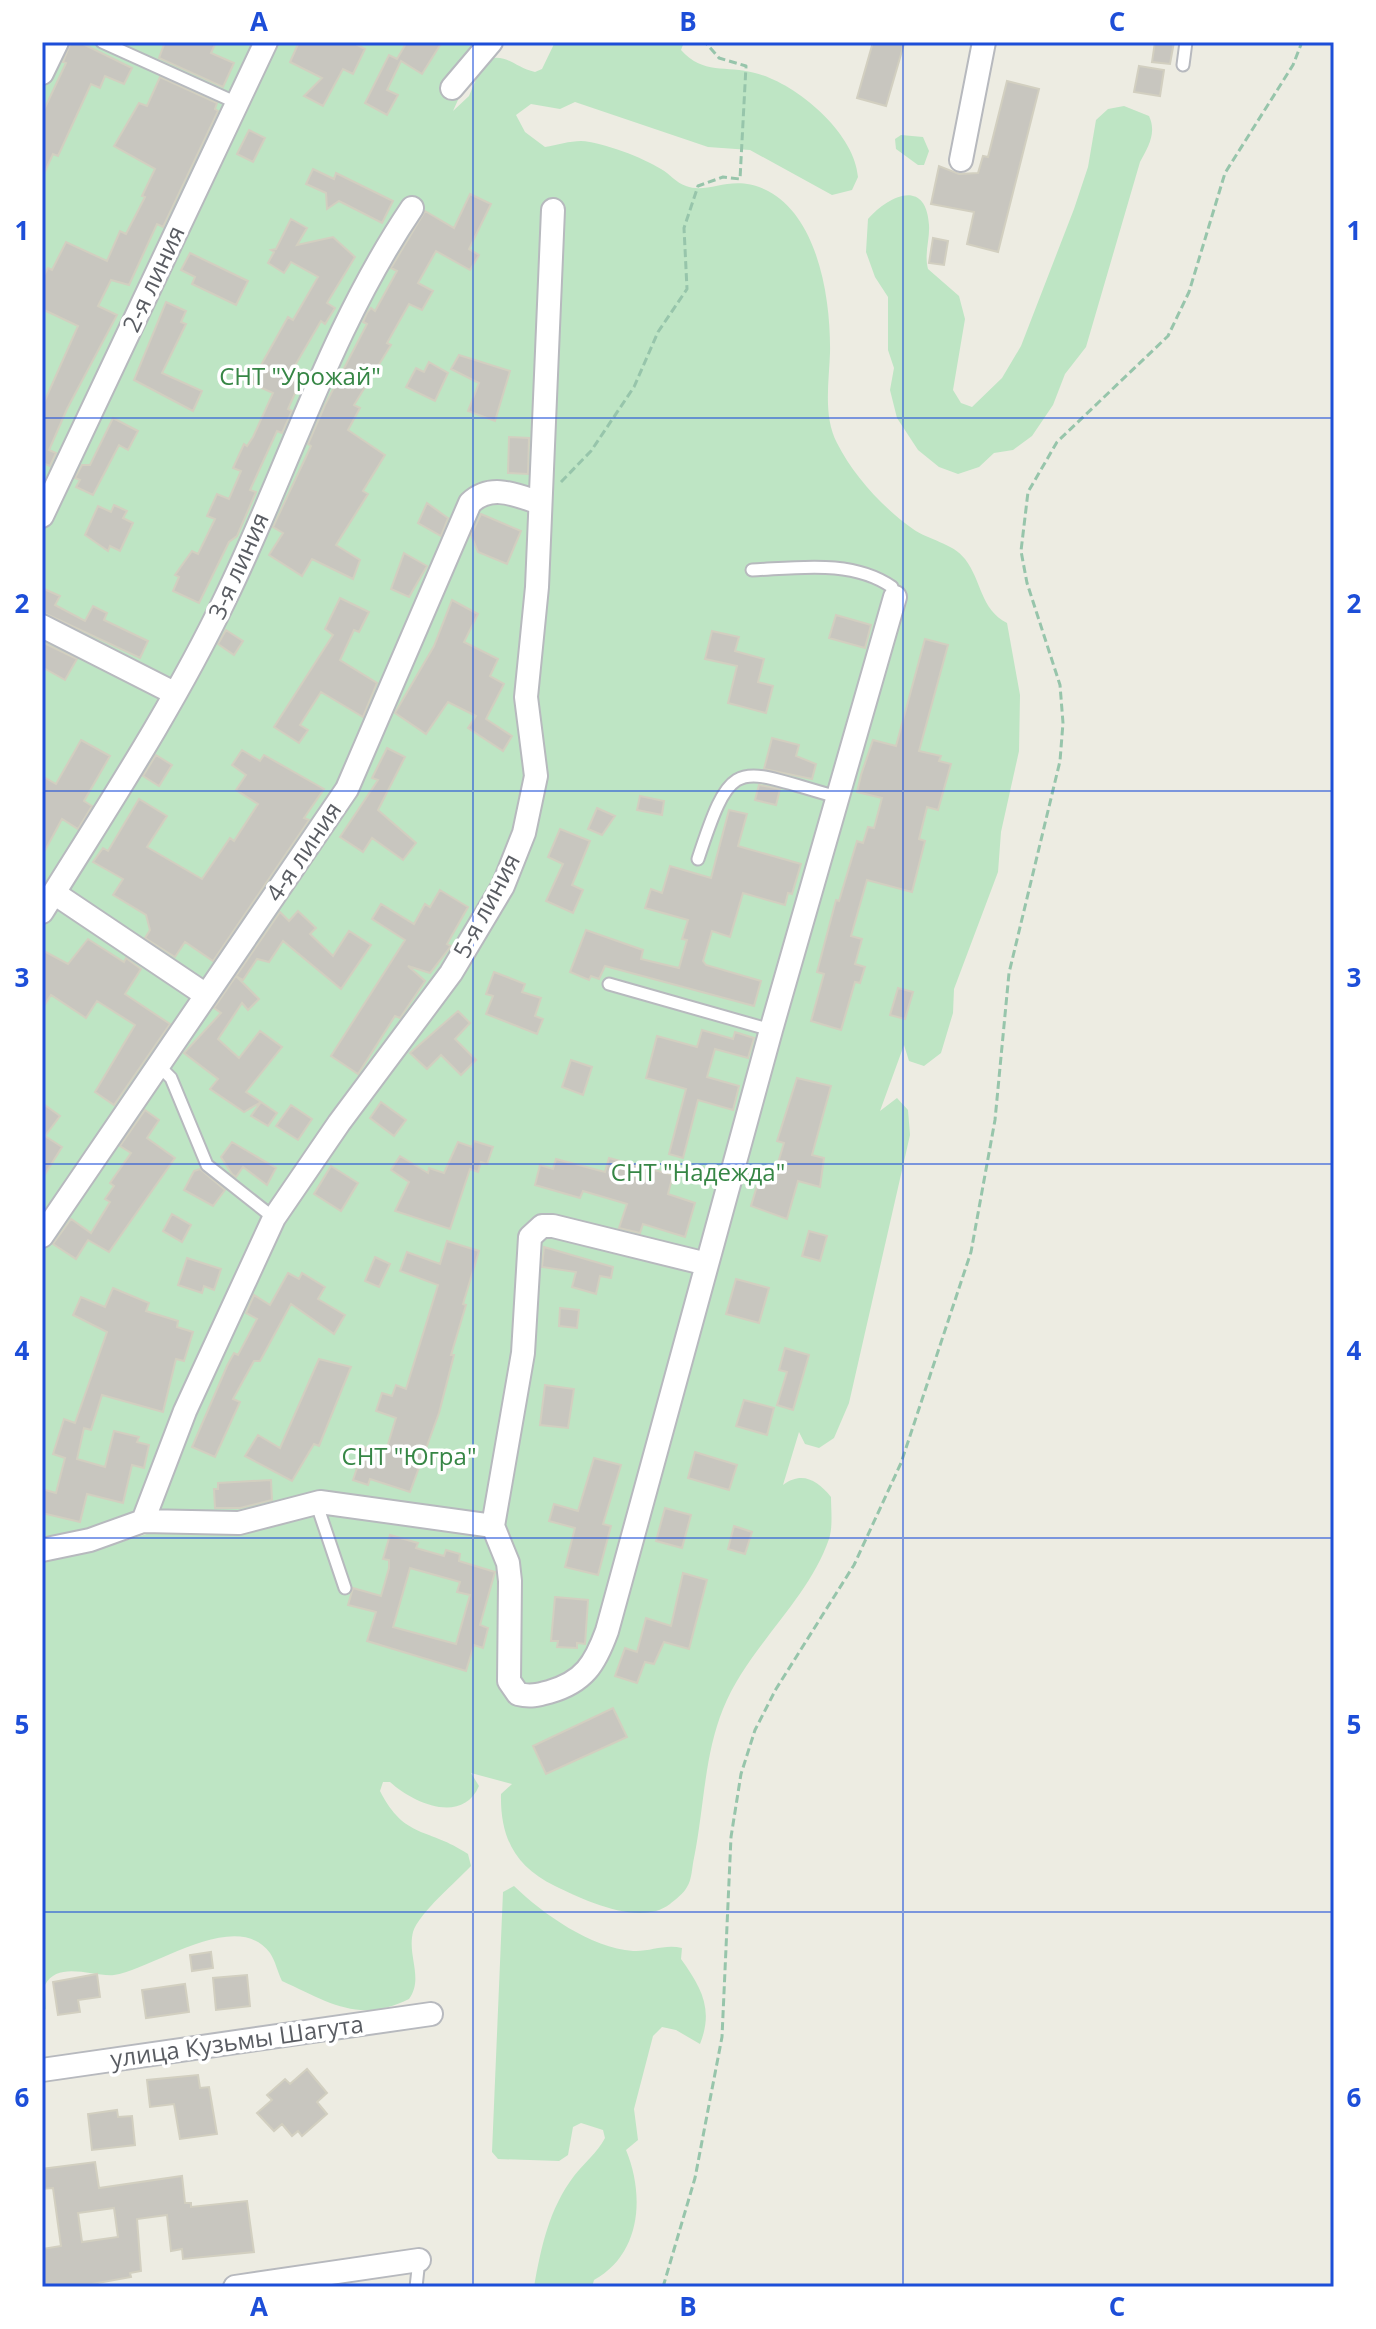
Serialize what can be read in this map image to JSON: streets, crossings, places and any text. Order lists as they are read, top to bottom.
{
  "streets": {
    "street": [
      "2-я линия",
      "3-я линия",
      "4-я линия",
      "5-я линия",
      "улица Кузьмы Шагута"
    ]
  },
  "crossings": [
    ["4-я линия", "5-я линия"]
  ],
  "parks": ["СНТ \"Урожай\"", "СНТ \"Надежда\"", "СНТ \"Югра\""],
  "grid": {
    "columns": ["A", "B", "C"],
    "rows": [
      "1",
      "2",
      "3",
      "4",
      "5",
      "6"
    ]
  }
}
